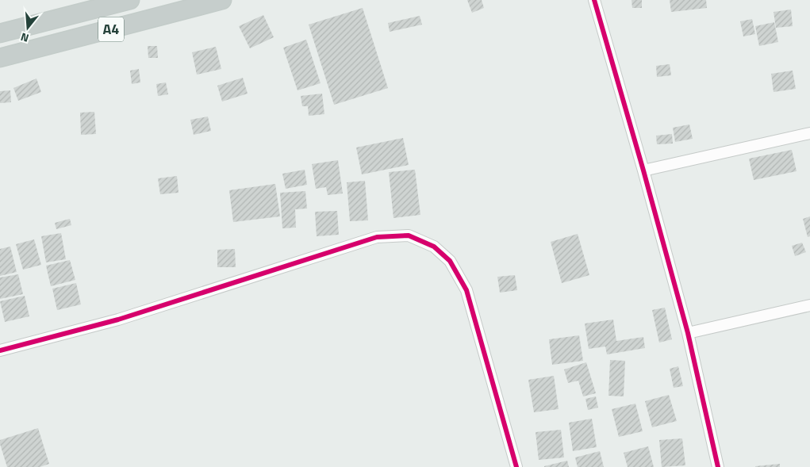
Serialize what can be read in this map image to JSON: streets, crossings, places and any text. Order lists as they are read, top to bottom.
{
  "streets": {
    "highway": ["A4"]
  },
  "north": "bottom"
}
